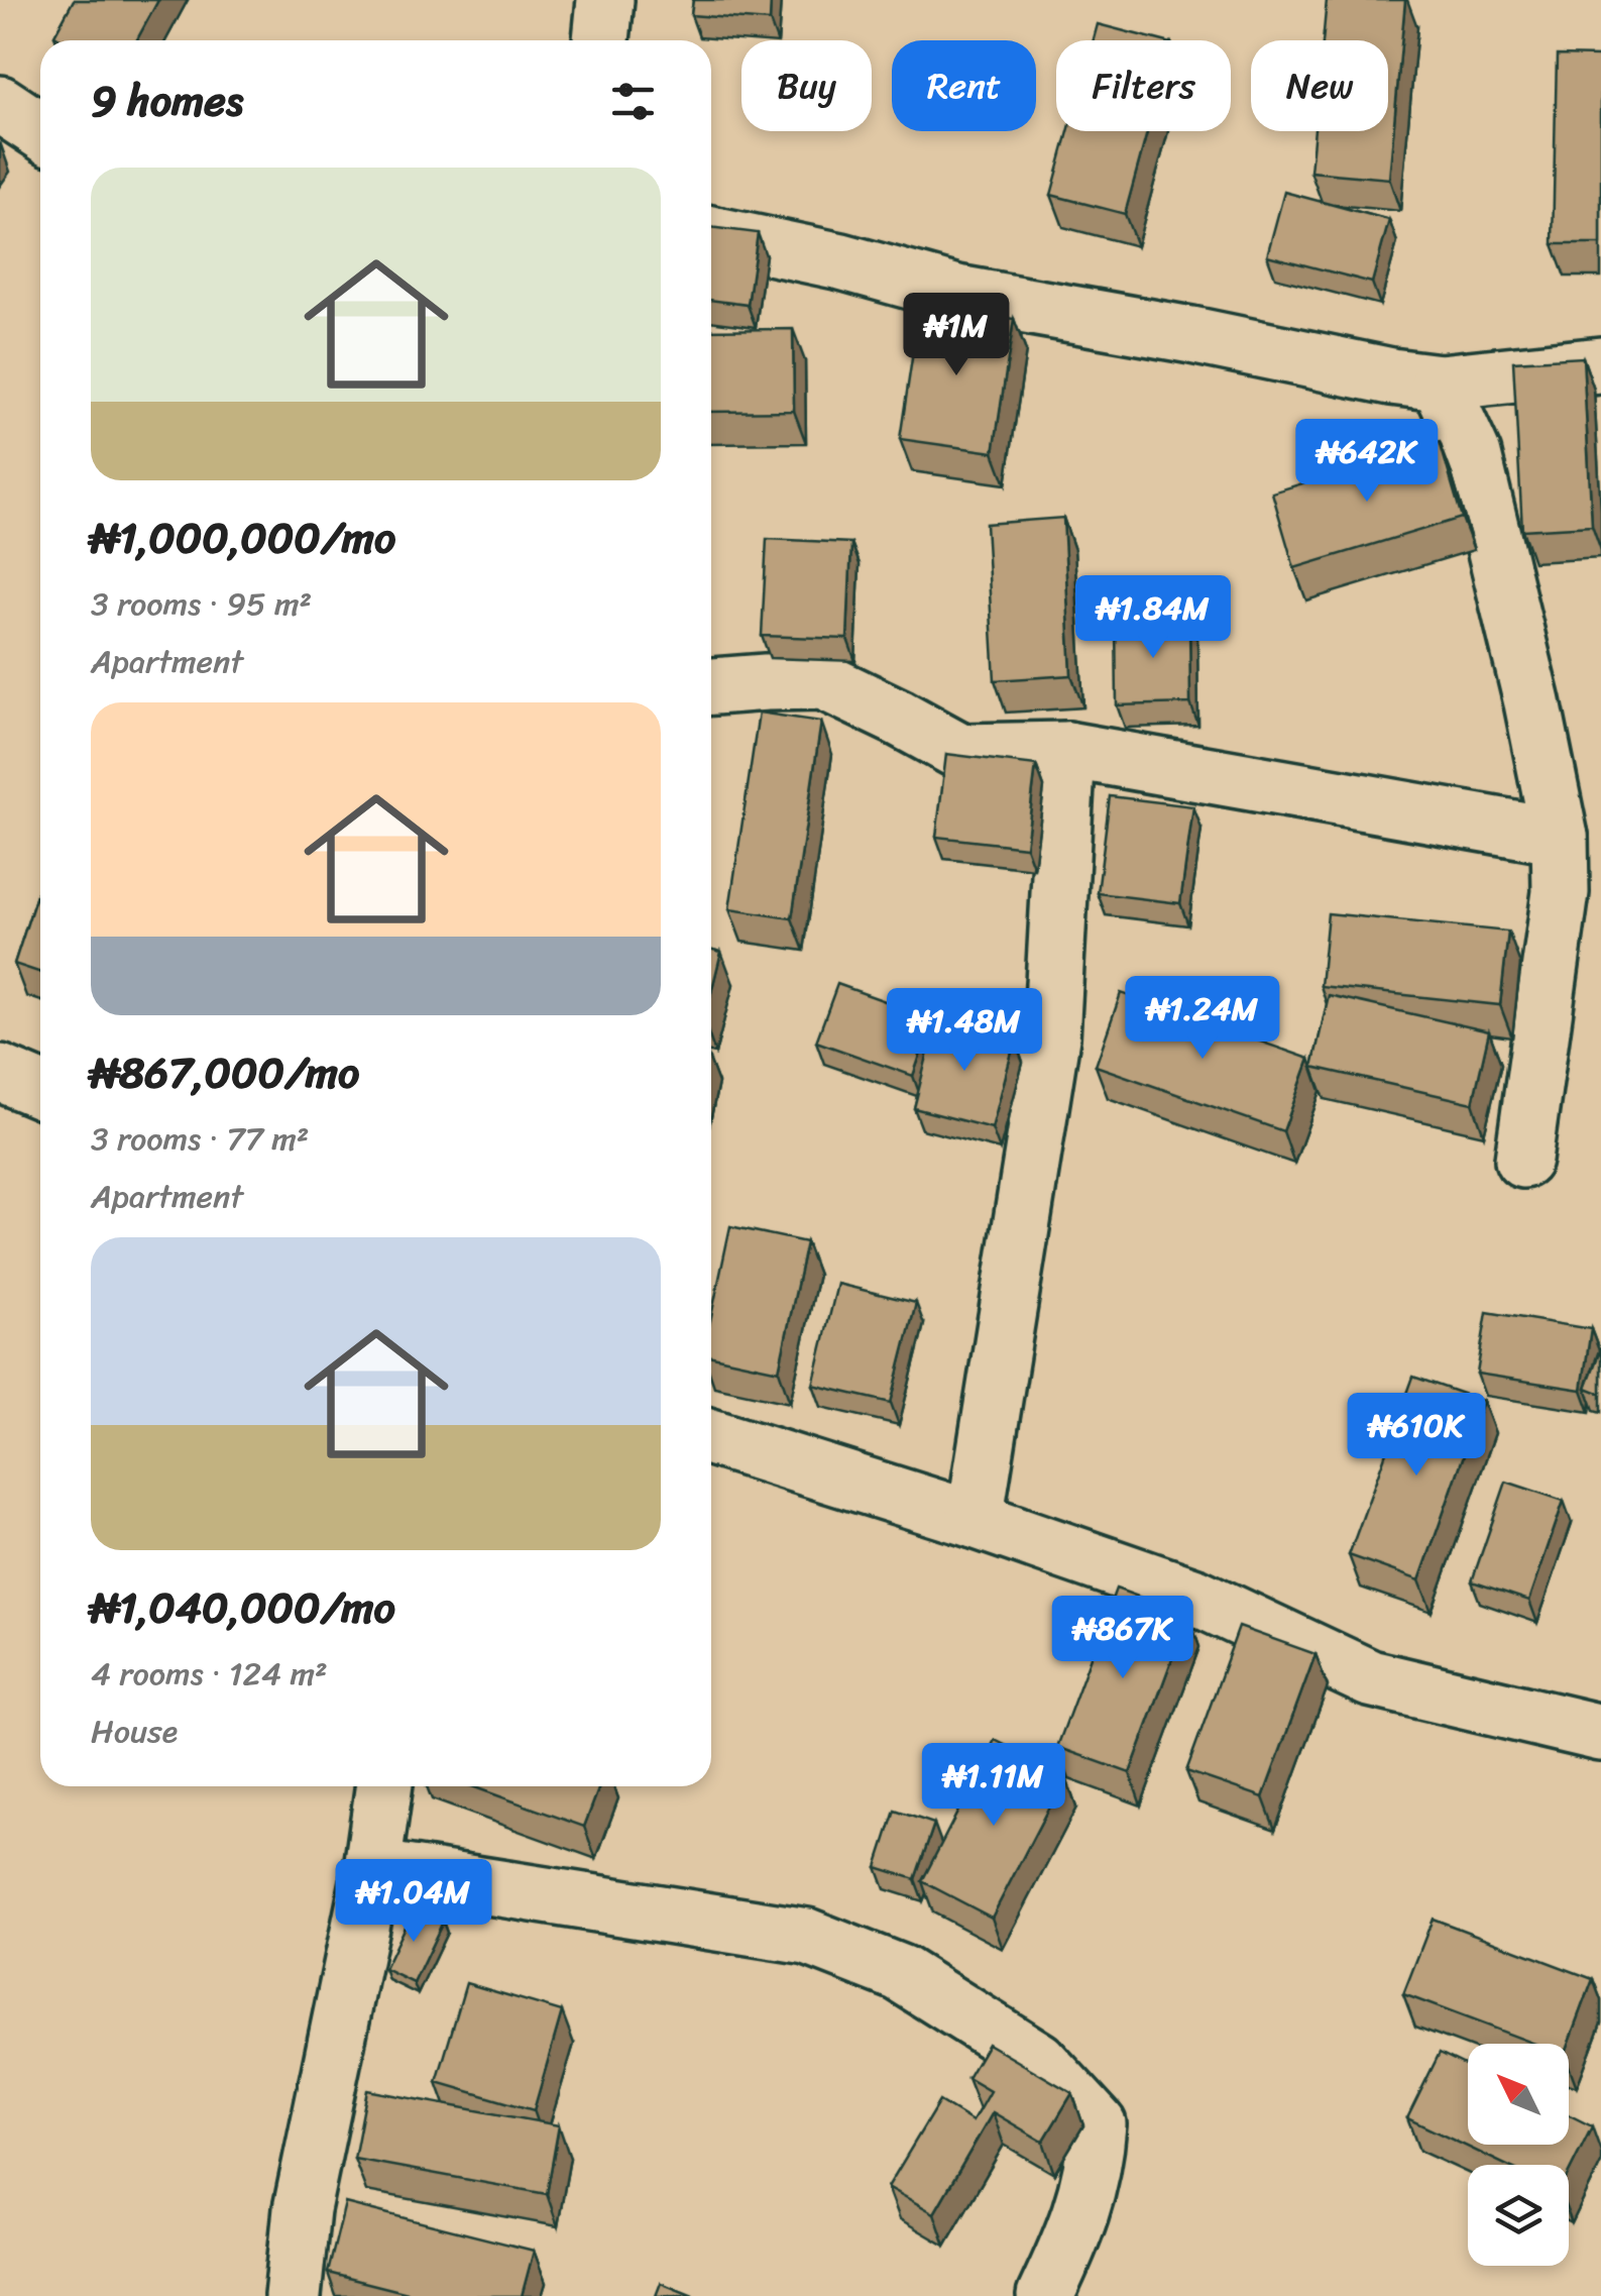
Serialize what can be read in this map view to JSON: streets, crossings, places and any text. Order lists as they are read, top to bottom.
{
  "north": "top left",
  "page": {
    "chip": [
      "Buy",
      "Rent",
      "Filters",
      "New"
    ],
    "heading": "9 homes",
    "list": [
      {
        "name": "₦1,000,000/mo",
        "note": "3 rooms · 95 m² · Apartment"
      },
      {
        "name": "₦867,000/mo",
        "note": "3 rooms · 77 m² · Apartment"
      },
      {
        "name": "₦1,040,000/mo",
        "note": "4 rooms · 124 m² · House"
      }
    ],
    "price": [
      "₦1M",
      "₦642K",
      "₦1.84M",
      "₦1.24M",
      "₦1.48M",
      "₦610K",
      "₦867K",
      "₦1.11M",
      "₦1.04M"
    ]
  }
}
